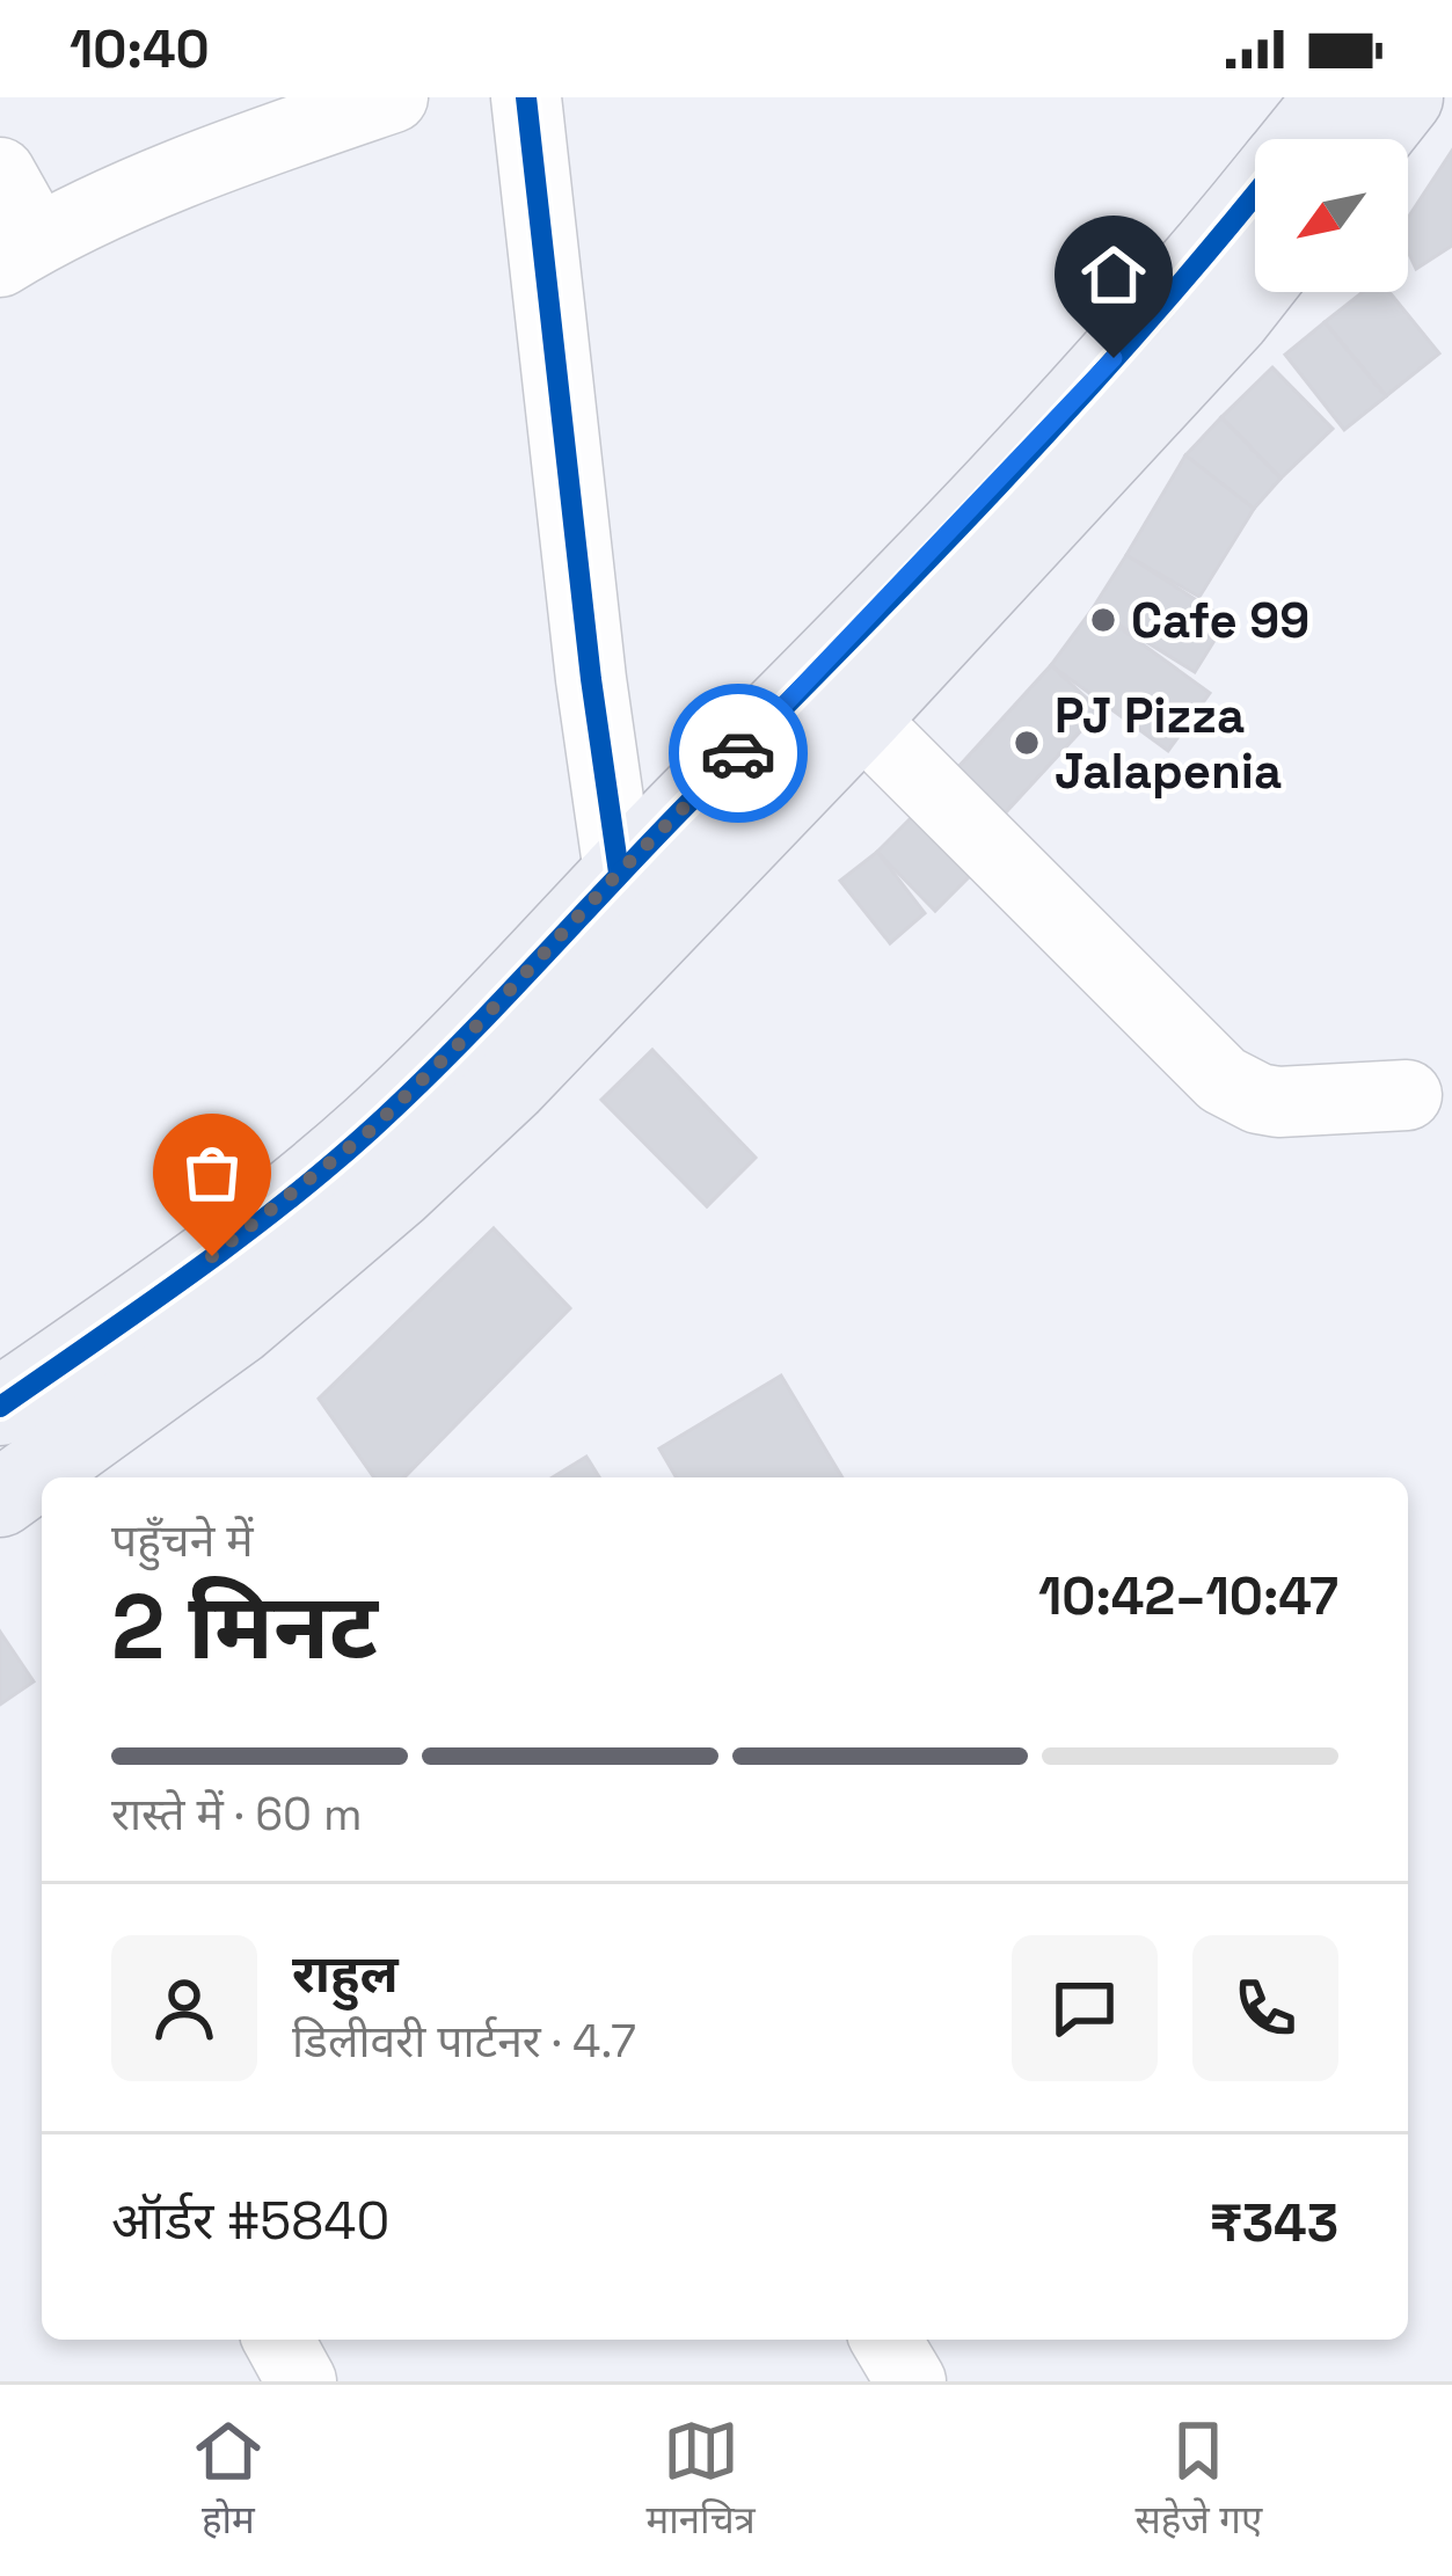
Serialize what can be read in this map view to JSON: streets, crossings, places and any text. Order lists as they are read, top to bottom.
{
  "places": ["Cafe 99", "PJ Pizza Jalapenia"],
  "north": "bottom left",
  "page": {
    "status": "10:40",
    "heading": ["2 मिनट", "पहुँचने में", "10:42–10:47"],
    "panel": [
      "राहुल",
      "डिलीवरी पार्टनर · 4.7",
      "ऑर्डर #5840",
      "₹343"
    ],
    "bar": "रास्ते में · 60 m",
    "tabs": ["होम", "मानचित्र", "सहेजे गए"]
  }
}
